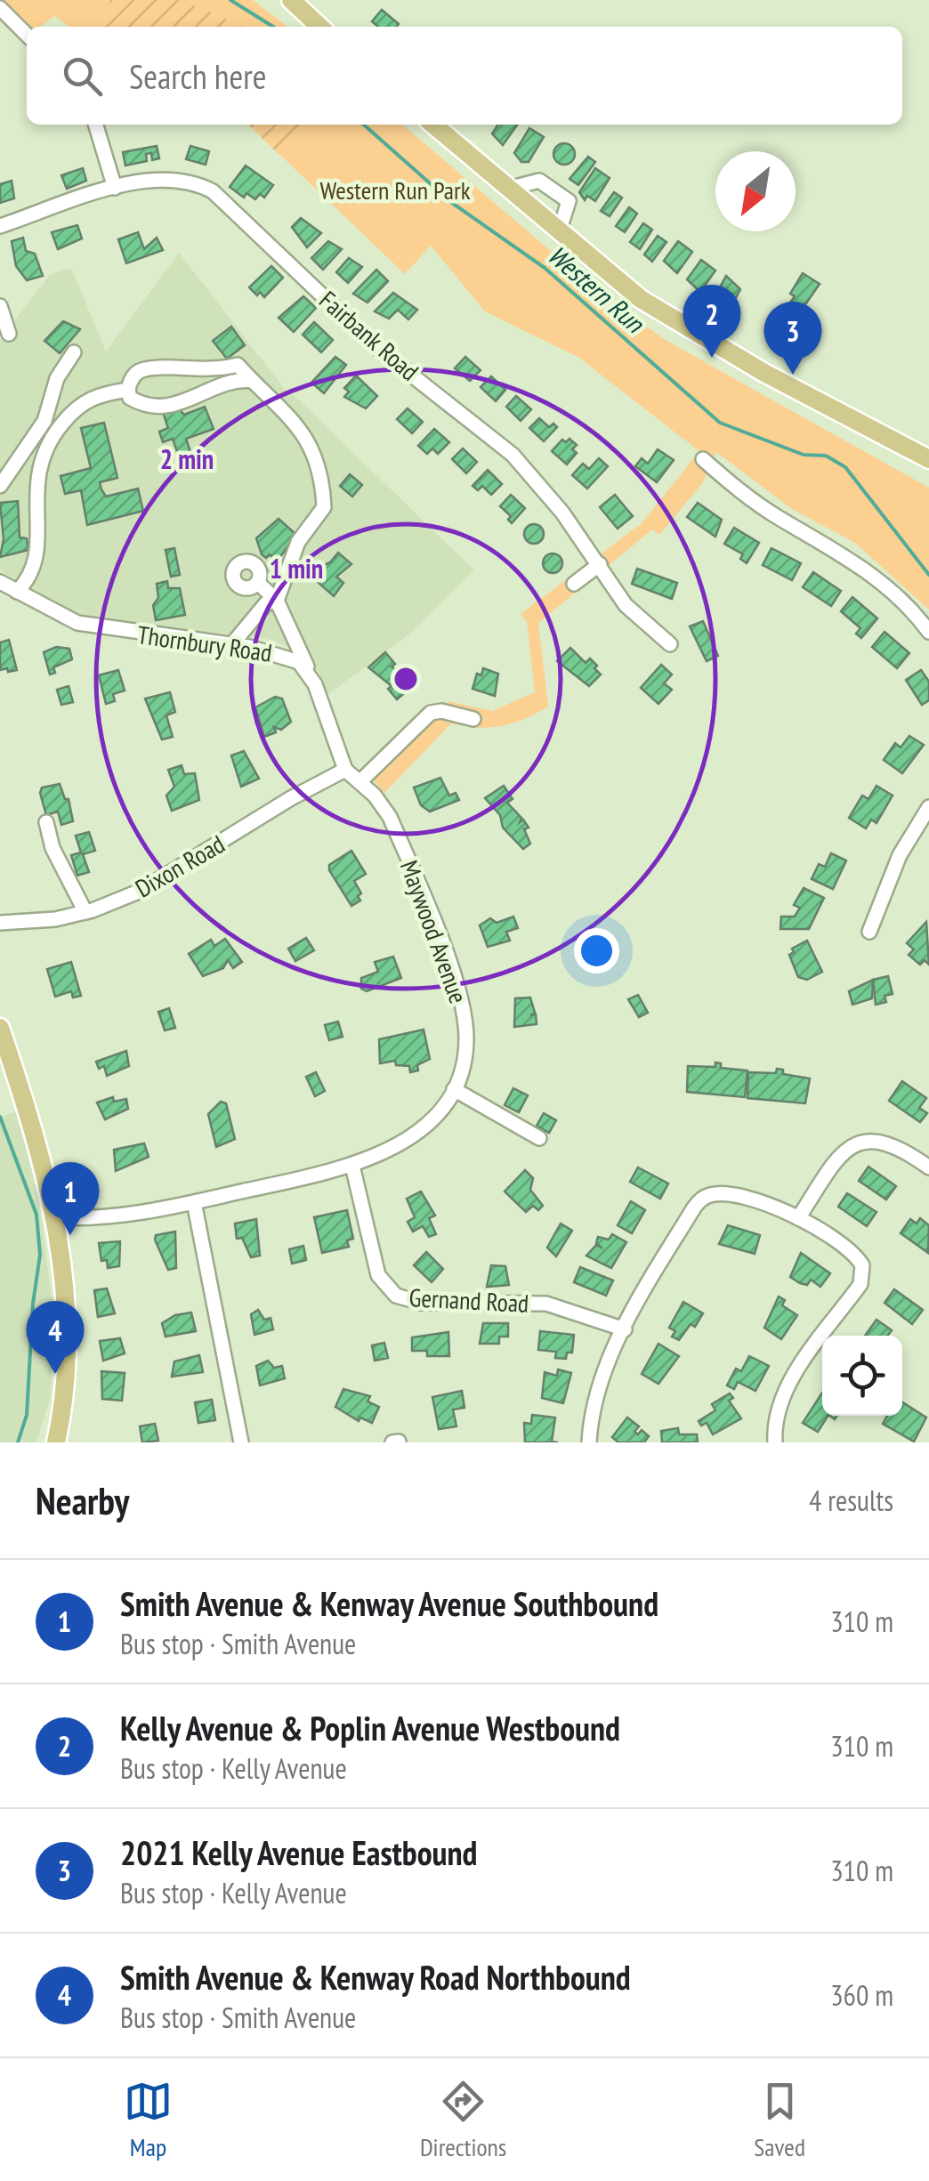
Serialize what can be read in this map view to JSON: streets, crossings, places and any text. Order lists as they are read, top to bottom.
{
  "streets": {
    "street": [
      "Fairbank Road",
      "Thornbury Road",
      "Dixon Road",
      "Maywood Avenue",
      "Gernand Road"
    ]
  },
  "crossings": [
    ["Dixon Road", "Maywood Avenue"],
    ["Maywood Avenue", "Gernand Road"]
  ],
  "water": ["Western Run"],
  "parks": ["Western Run Park"],
  "north": "bottom left",
  "page": {
    "search": "Search here",
    "pins": [
      "2",
      "3",
      "1",
      "4"
    ],
    "heading": ["Nearby", "4 results"],
    "list": [
      {
        "mark": "1",
        "name": "Smith Avenue & Kenway Avenue Southbound",
        "note": "Bus stop · Smith Avenue",
        "value": "310 m"
      },
      {
        "mark": "2",
        "name": "Kelly Avenue & Poplin Avenue Westbound",
        "note": "Bus stop · Kelly Avenue",
        "value": "310 m"
      },
      {
        "mark": "3",
        "name": "2021 Kelly Avenue Eastbound",
        "note": "Bus stop · Kelly Avenue",
        "value": "310 m"
      },
      {
        "mark": "4",
        "name": "Smith Avenue & Kenway Road Northbound",
        "note": "Bus stop · Smith Avenue",
        "value": "360 m"
      }
    ],
    "nav": ["Map", "Directions", "Saved"]
  },
  "rings": ["2 min", "1 min"]
}
